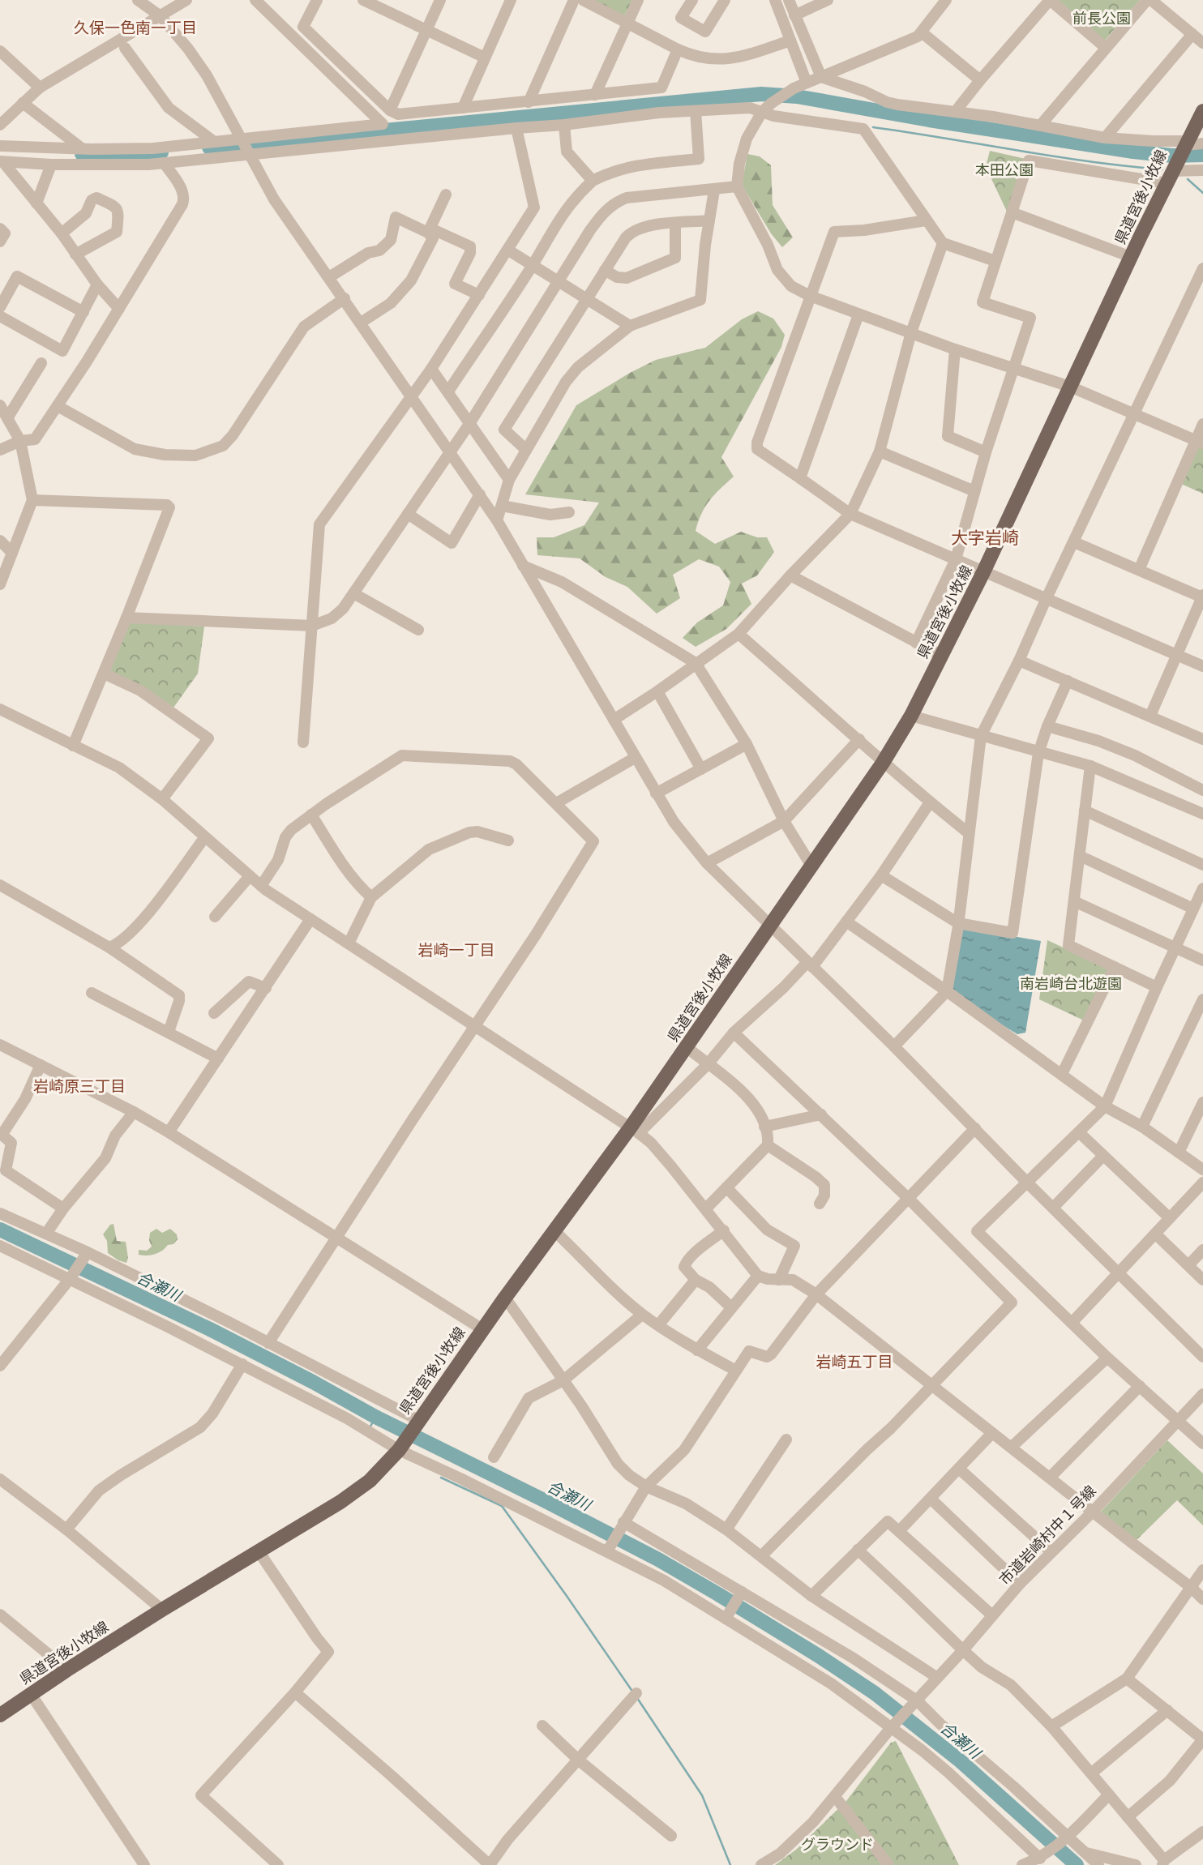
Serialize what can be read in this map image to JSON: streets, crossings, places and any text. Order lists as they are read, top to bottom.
{
  "streets": {
    "main road": ["県道宮後小牧線"],
    "street": ["市道岩崎村中１号線"]
  },
  "districts": [
    "久保一色南一丁目",
    "大字岩崎",
    "岩崎一丁目",
    "岩崎原三丁目",
    "岩崎五丁目"
  ],
  "water": ["合瀬川"],
  "parks": [
    "前長公園",
    "本田公園",
    "南岩崎台北遊園",
    "グラウンド"
  ]
}
